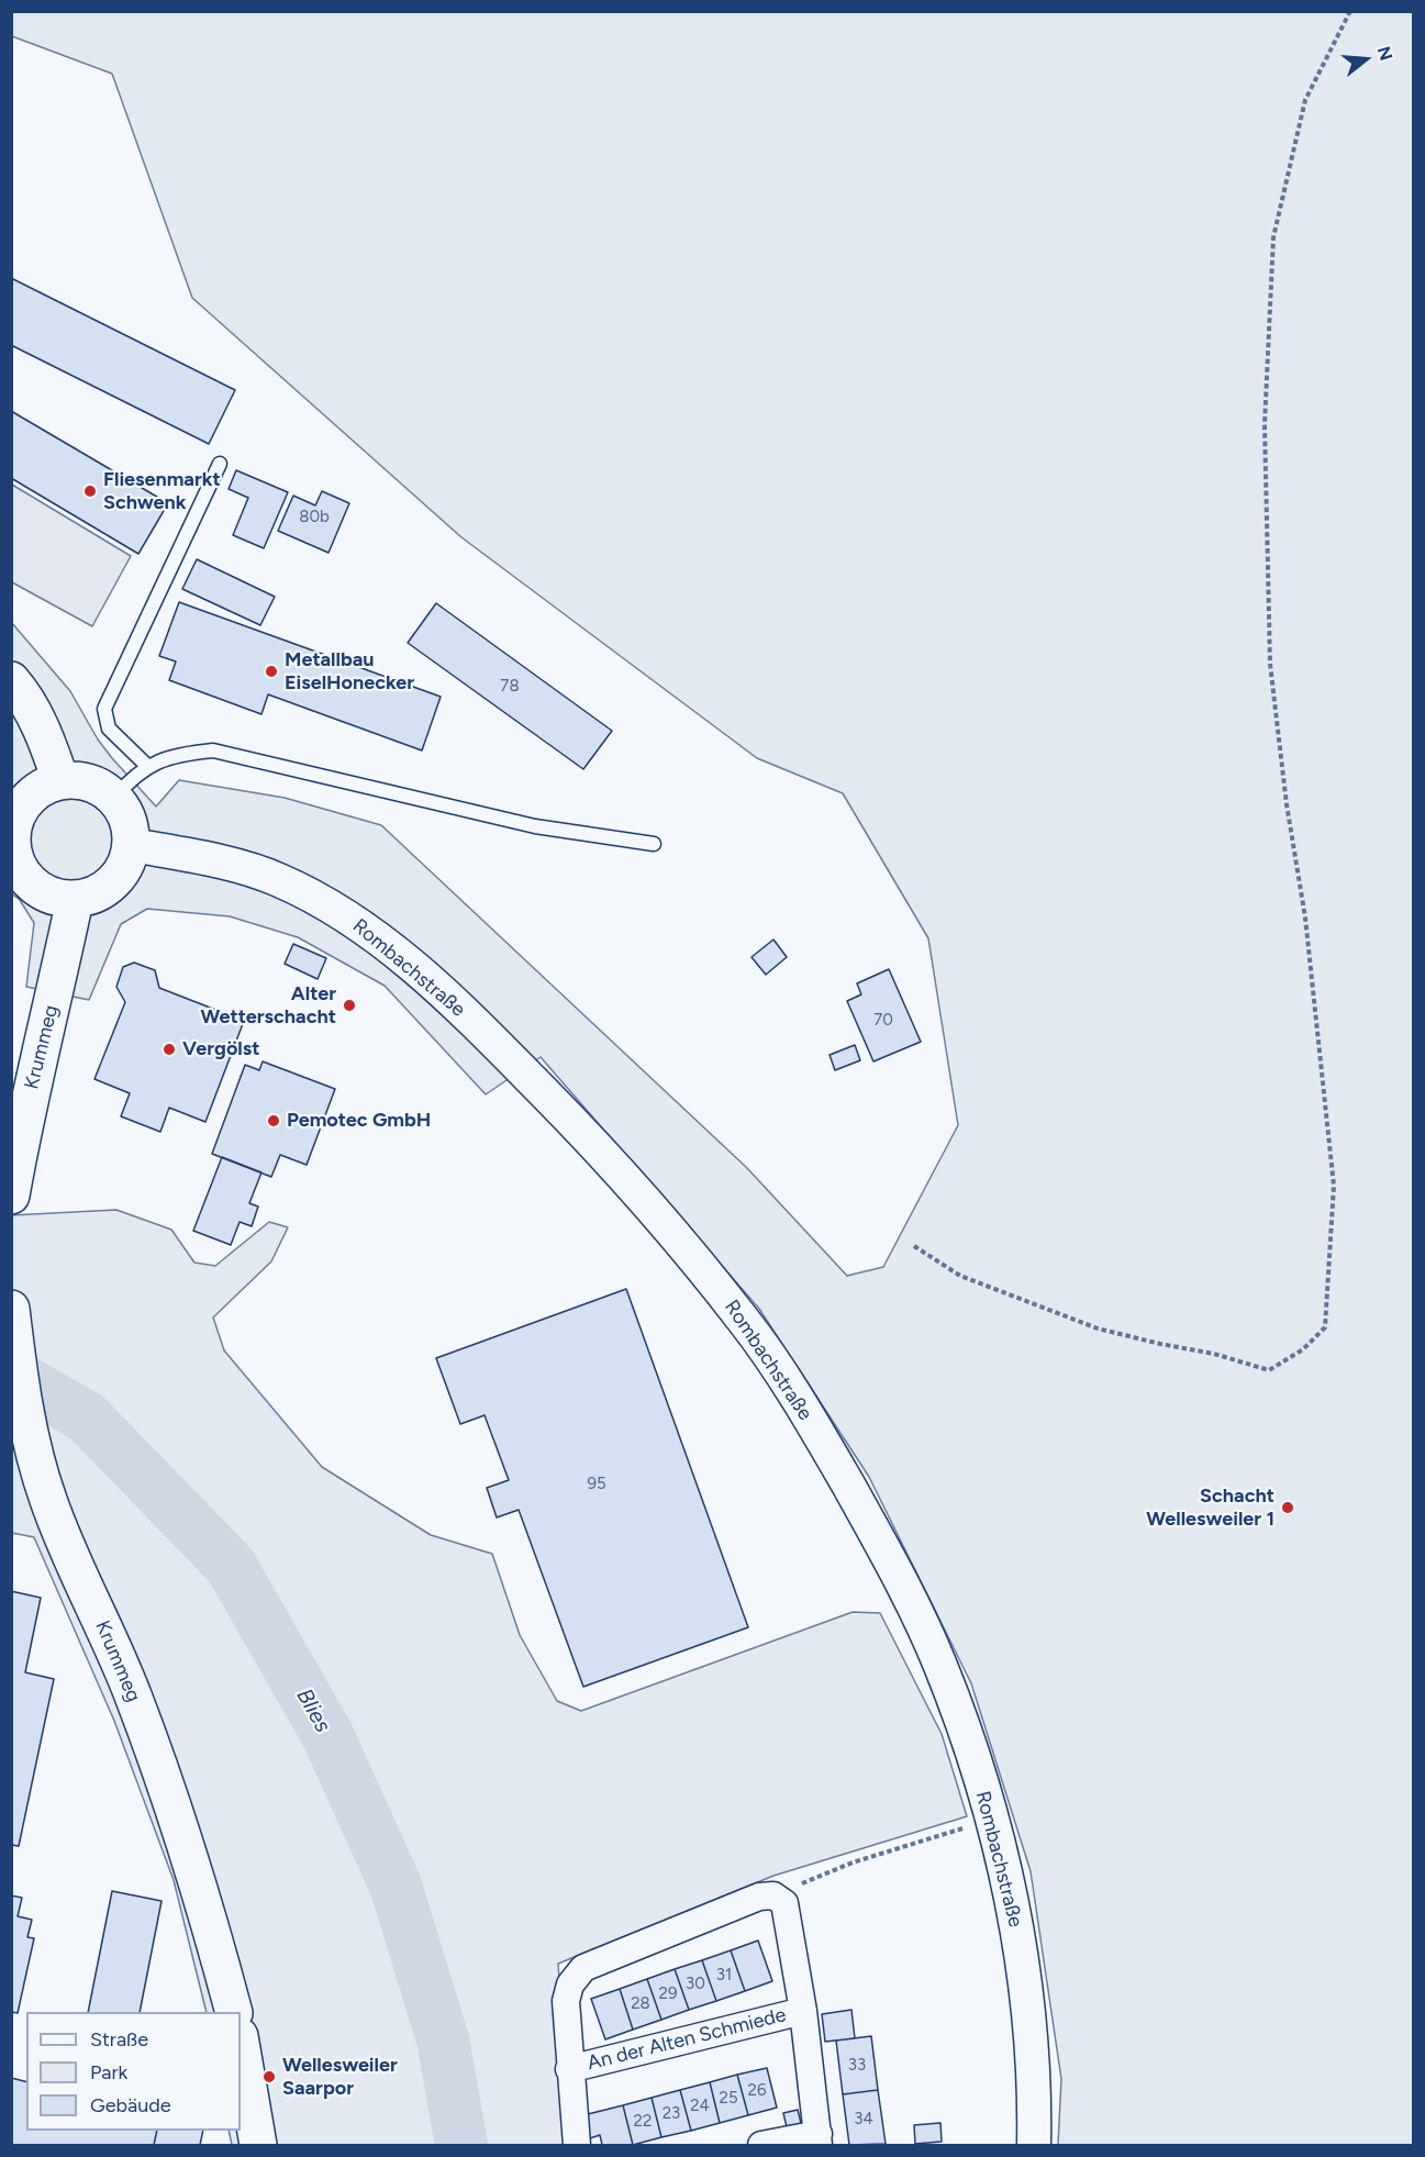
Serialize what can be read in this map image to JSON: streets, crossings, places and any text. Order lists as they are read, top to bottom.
{
  "streets": {
    "main road": ["Krummeg"],
    "street": ["Rombachstraße", "An der Alten Schmiede"]
  },
  "crossings": [
    ["Rombachstraße", "Krummeg"]
  ],
  "water": ["Blies"],
  "places": [
    "Fliesenmarkt Schwenk",
    "Metallbau EiselHonecker",
    "Alter Wetterschacht",
    "Vergölst",
    "Pemotec GmbH",
    "Schacht Wellesweiler 1",
    "Wellesweiler Saarpor"
  ],
  "house_numbers": [
    "80b",
    "78",
    "70",
    "95",
    "31",
    "30",
    "29",
    "28",
    "33",
    "26",
    "25",
    "24",
    "23",
    "34",
    "22"
  ],
  "legend": ["Straße", "Park", "Gebäude"],
  "north": "right"
}
